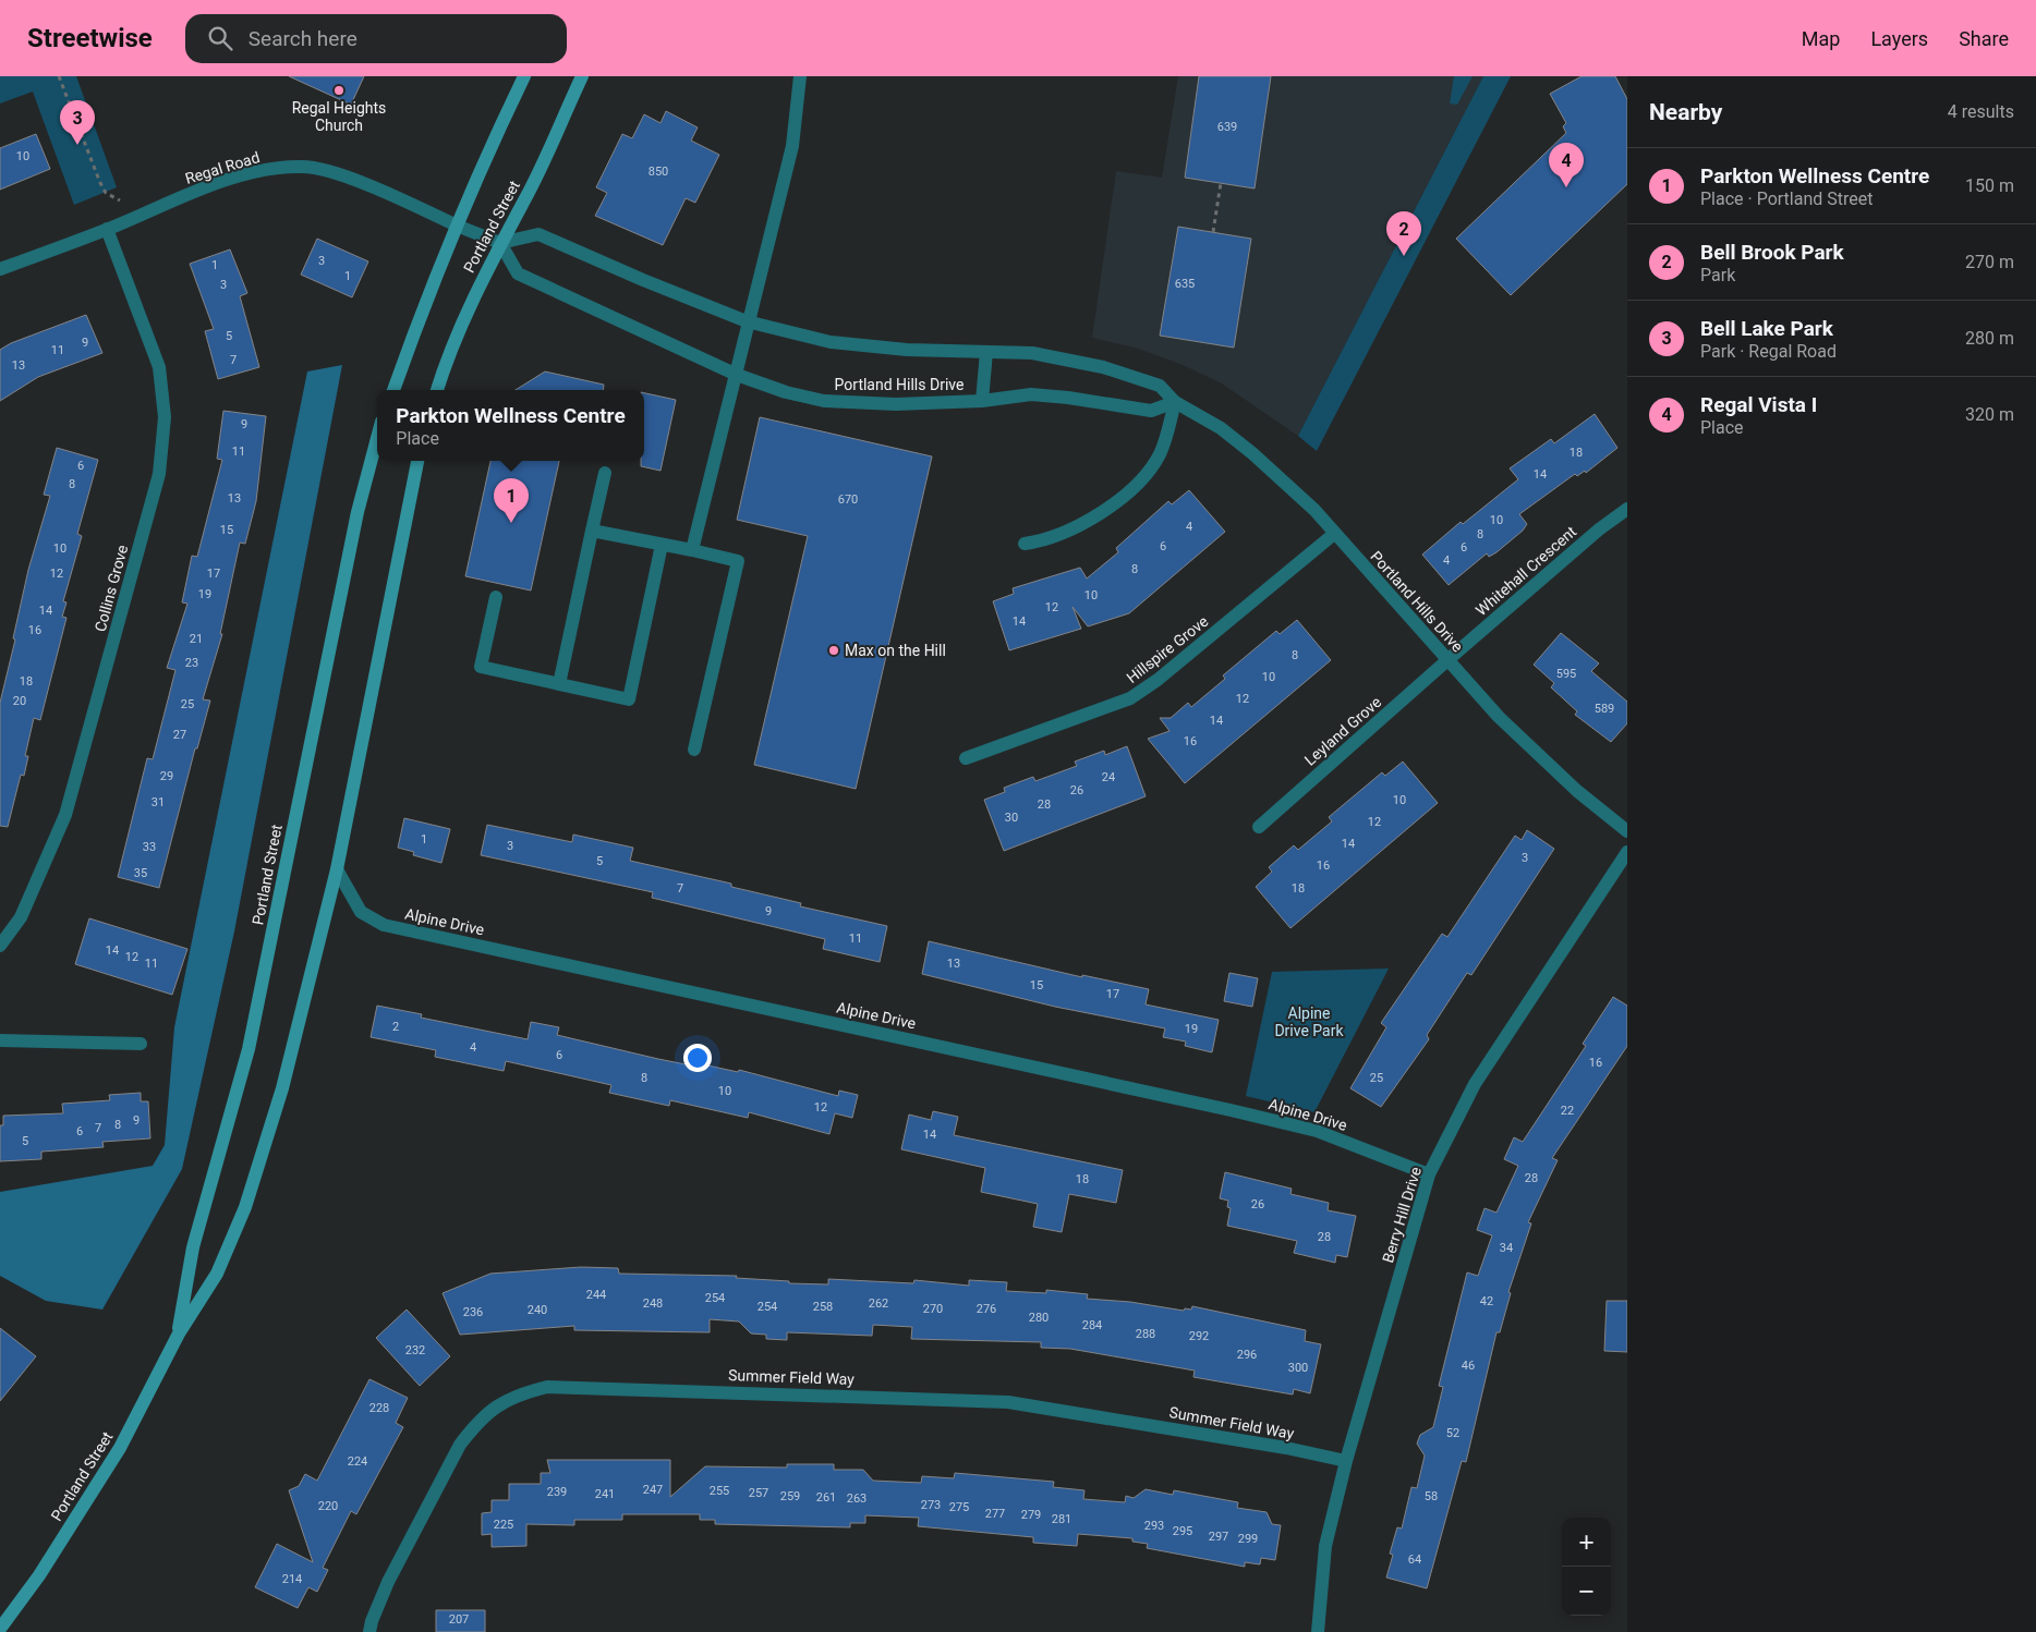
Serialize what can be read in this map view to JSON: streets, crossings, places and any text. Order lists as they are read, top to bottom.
{
  "streets": {
    "main road": ["Portland Street"],
    "street": [
      "Regal Road",
      "Portland Hills Drive",
      "Whitehall Crescent",
      "Collins Grove",
      "Hillspire Grove",
      "Leyland Grove",
      "Alpine Drive",
      "Berry Hill Drive",
      "Summer Field Way"
    ]
  },
  "crossings": [
    ["Regal Road", "Portland Street"],
    ["Regal Road", "Collins Grove"],
    ["Portland Street", "Portland Hills Drive"],
    ["Portland Street", "Alpine Drive"],
    ["Portland Hills Drive", "Whitehall Crescent"],
    ["Portland Hills Drive", "Hillspire Grove"],
    ["Portland Hills Drive", "Leyland Grove"],
    ["Whitehall Crescent", "Leyland Grove"],
    ["Alpine Drive", "Berry Hill Drive"],
    ["Berry Hill Drive", "Summer Field Way"]
  ],
  "parks": ["Alpine Drive Park"],
  "places": ["Regal Heights Church", "Max on the Hill"],
  "house_numbers": [
    "639",
    "10",
    "850",
    "3",
    "1",
    "1",
    "635",
    "3",
    "5",
    "9",
    "11",
    "7",
    "13",
    "9",
    "11",
    "18",
    "6",
    "14",
    "8",
    "13",
    "670",
    "10",
    "4",
    "15",
    "8",
    "6",
    "6",
    "10",
    "4",
    "8",
    "12",
    "17",
    "19",
    "10",
    "12",
    "14",
    "14",
    "16",
    "21",
    "8",
    "23",
    "595",
    "10",
    "18",
    "12",
    "20",
    "25",
    "589",
    "14",
    "27",
    "16",
    "29",
    "24",
    "26",
    "10",
    "31",
    "28",
    "30",
    "12",
    "1",
    "14",
    "3",
    "33",
    "3",
    "5",
    "16",
    "35",
    "7",
    "18",
    "9",
    "11",
    "14",
    "12",
    "11",
    "13",
    "15",
    "17",
    "2",
    "19",
    "4",
    "6",
    "16",
    "8",
    "25",
    "10",
    "12",
    "22",
    "9",
    "8",
    "7",
    "6",
    "14",
    "5",
    "28",
    "18",
    "26",
    "28",
    "34",
    "244",
    "254",
    "42",
    "248",
    "262",
    "254",
    "258",
    "270",
    "276",
    "240",
    "236",
    "280",
    "284",
    "288",
    "292",
    "232",
    "296",
    "46",
    "300",
    "228",
    "52",
    "224",
    "247",
    "255",
    "239",
    "257",
    "241",
    "259",
    "58",
    "261",
    "263",
    "273",
    "220",
    "275",
    "277",
    "279",
    "281",
    "225",
    "293",
    "295",
    "297",
    "299",
    "64",
    "214",
    "207"
  ],
  "page": {
    "header": "Streetwise",
    "search": "Search here",
    "nav": ["Map", "Layers", "Share"],
    "heading": ["Nearby", "4 results"],
    "pins": [
      "3",
      "4",
      "2",
      "1"
    ],
    "list": [
      {
        "mark": "1",
        "name": "Parkton Wellness Centre",
        "note": "Place · Portland Street",
        "value": "150 m"
      },
      {
        "mark": "2",
        "name": "Bell Brook Park",
        "note": "Park",
        "value": "270 m"
      },
      {
        "mark": "3",
        "name": "Bell Lake Park",
        "note": "Park · Regal Road",
        "value": "280 m"
      },
      {
        "mark": "4",
        "name": "Regal Vista I",
        "note": "Place",
        "value": "320 m"
      }
    ],
    "popup": ["Parkton Wellness Centre", "Place"],
    "map_buttons": ["+", "−"]
  }
}
